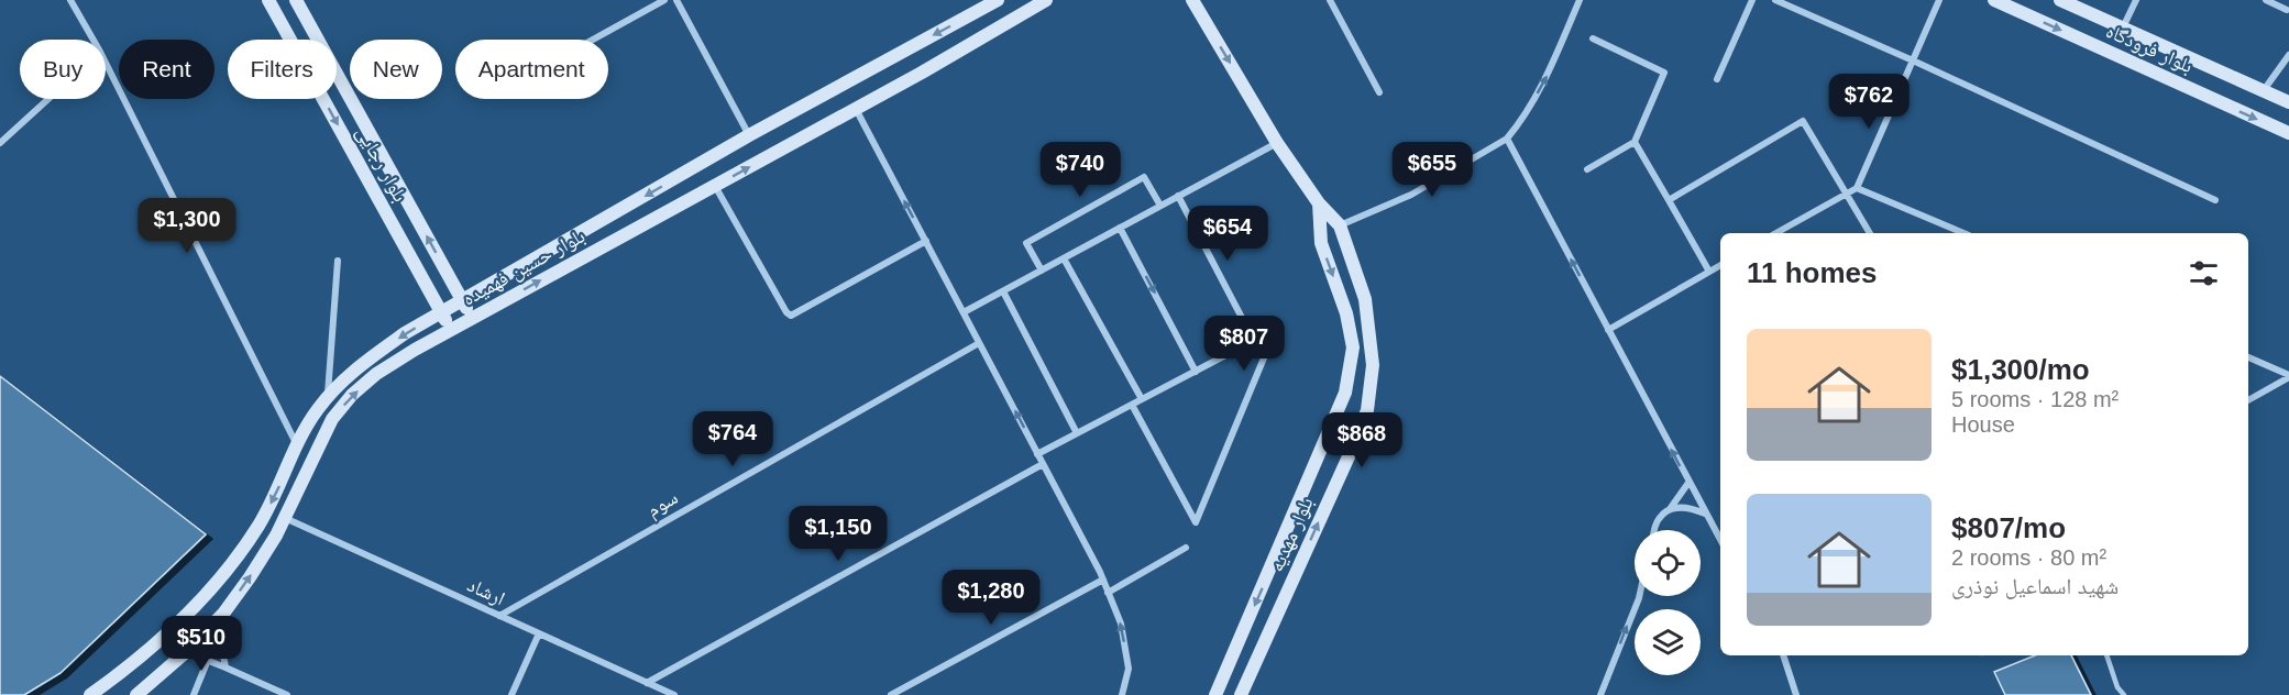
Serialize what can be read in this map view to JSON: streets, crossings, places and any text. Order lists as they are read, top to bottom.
{
  "streets": {
    "street": [
      "بلوار فرودگاه",
      "بلوار رجایی",
      "بلوار حسین فهمیده",
      "سوم",
      "بلوار مهدیه",
      "ارشاد"
    ]
  },
  "crossings": [
    ["بلوار رجایی", "بلوار حسین فهمیده"],
    ["بلوار حسین فهمیده", "ارشاد"],
    ["سوم", "ارشاد"]
  ],
  "page": {
    "chip": [
      "Buy",
      "Rent",
      "Filters",
      "New",
      "Apartment"
    ],
    "price": [
      "$762",
      "$740",
      "$655",
      "$1,300",
      "$654",
      "$807",
      "$764",
      "$868",
      "$1,150",
      "$1,280",
      "$510"
    ],
    "heading": "11 homes",
    "list": [
      {
        "name": "$1,300/mo",
        "note": "5 rooms · 128 m² · House"
      },
      {
        "name": "$807/mo",
        "note": "2 rooms · 80 m² · شهید اسماعیل نوذری"
      }
    ]
  }
}
